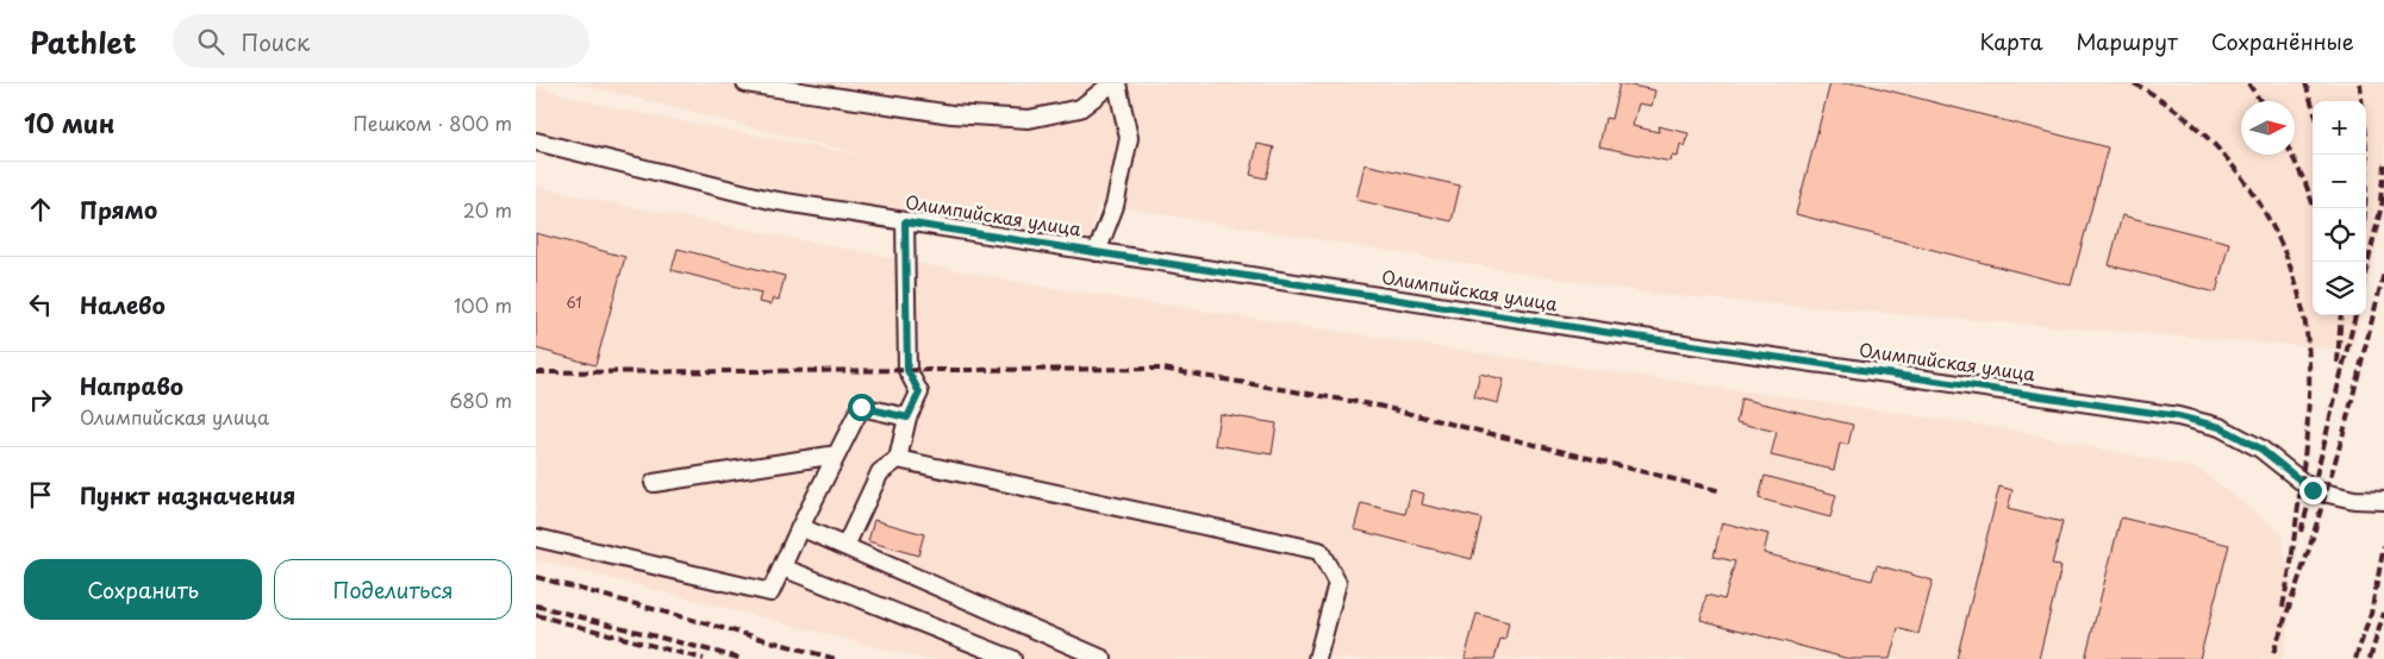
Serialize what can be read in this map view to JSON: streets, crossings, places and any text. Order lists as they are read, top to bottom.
{
  "streets": {
    "street": ["Олимпийская улица"]
  },
  "house_numbers": ["61"],
  "north": "right",
  "page": {
    "header": "Pathlet",
    "search": "Поиск",
    "nav": ["Карта", "Маршрут", "Сохранённые"],
    "heading": ["10 мин", "Пешком · 800 m"],
    "map_buttons": ["+", "−"],
    "list": [
      ["Прямо", "20 m"],
      ["Налево", "100 m"],
      ["Направо", "Олимпийская улица", "680 m"],
      "Пункт назначения"
    ],
    "buttons": ["Сохранить", "Поделиться"]
  }
}
